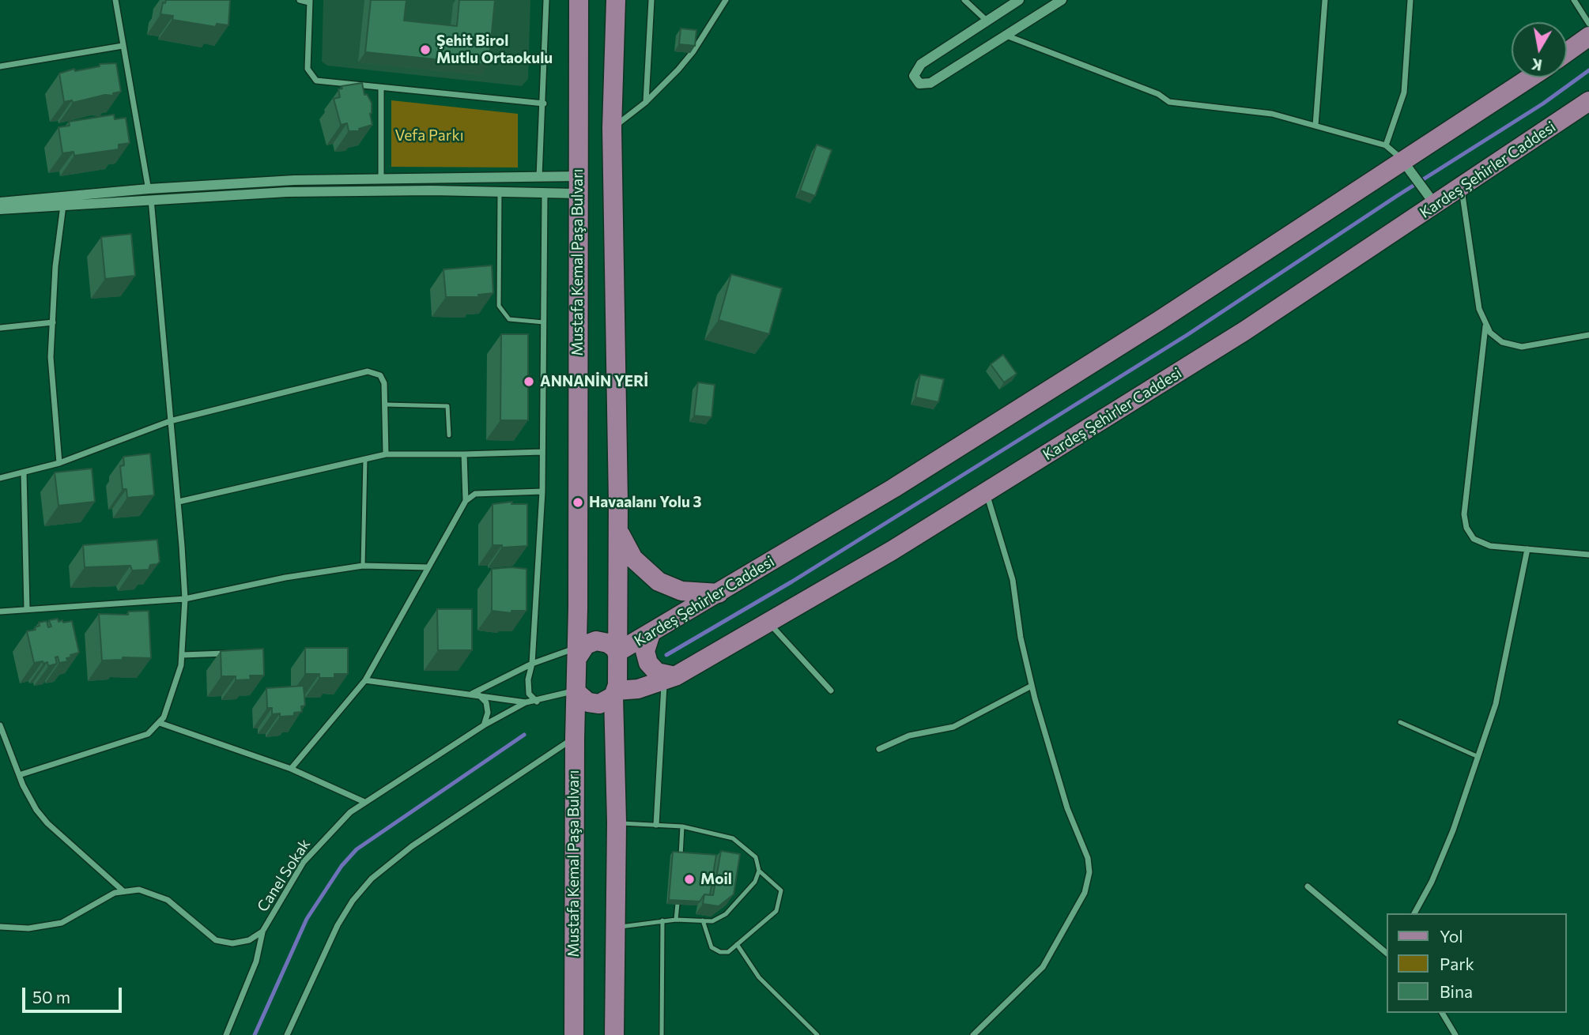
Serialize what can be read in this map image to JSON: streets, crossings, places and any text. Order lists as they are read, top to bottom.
{
  "streets": {
    "main road": ["Kardeş Şehirler Caddesi", "Mustafa Kemal Paşa Bulvarı"],
    "street": ["Canel Sokak"]
  },
  "crossings": [
    ["Kardeş Şehirler Caddesi", "Mustafa Kemal Paşa Bulvarı"],
    ["Kardeş Şehirler Caddesi", "Canel Sokak"],
    ["Mustafa Kemal Paşa Bulvarı", "Canel Sokak"]
  ],
  "parks": ["Vefa Parkı"],
  "places": [
    "Şehit Birol Mutlu Ortaokulu",
    "ANNANİN YERİ",
    "Havaalanı Yolu 3",
    "Moil"
  ],
  "legend": ["Yol", "Park", "Bina"],
  "scale_bar": "50 m",
  "north": "bottom"
}
